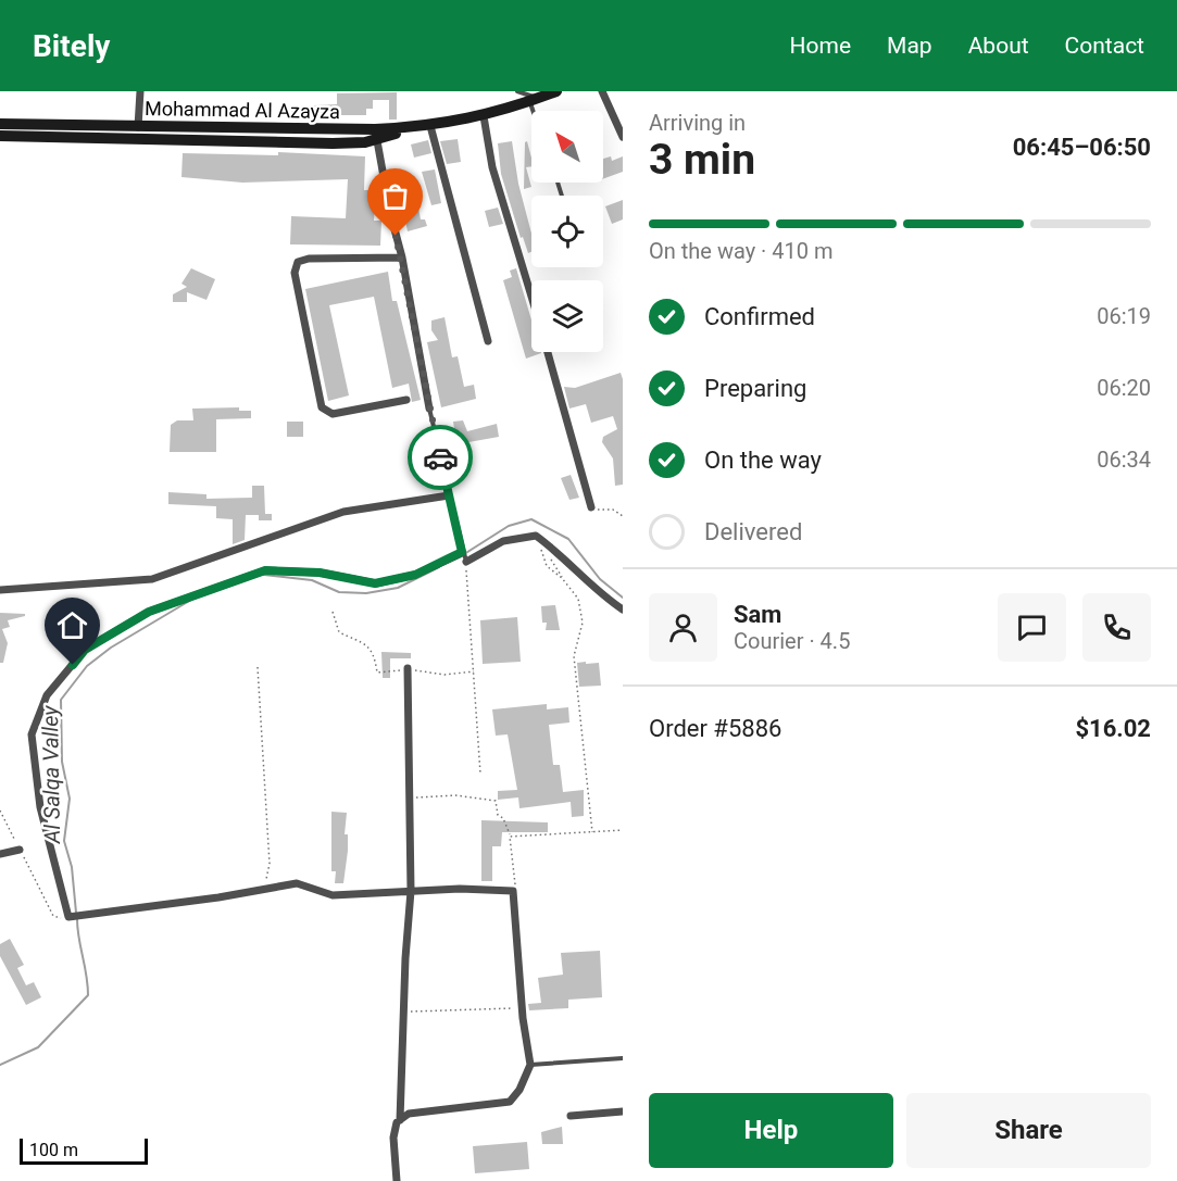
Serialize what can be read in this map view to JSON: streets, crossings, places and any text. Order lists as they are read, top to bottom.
{
  "streets": {
    "main road": ["Mohammad Al Azayza"]
  },
  "water": ["Al Salqa Valley"],
  "scale_bar": "100 m",
  "north": "top left",
  "page": {
    "header": "Bitely",
    "nav": [
      "Home",
      "Map",
      "About",
      "Contact"
    ],
    "heading": ["3 min", "Arriving in", "06:45–06:50"],
    "panel": [
      "Sam",
      "Courier · 4.5",
      "Order #5886",
      "$16.02"
    ],
    "bar": "On the way · 410 m",
    "list": [
      ["Confirmed", "06:19"],
      ["Preparing", "06:20"],
      ["On the way", "06:34"],
      "Delivered"
    ],
    "buttons": ["Help", "Share"],
    "scale": "100 m"
  }
}
